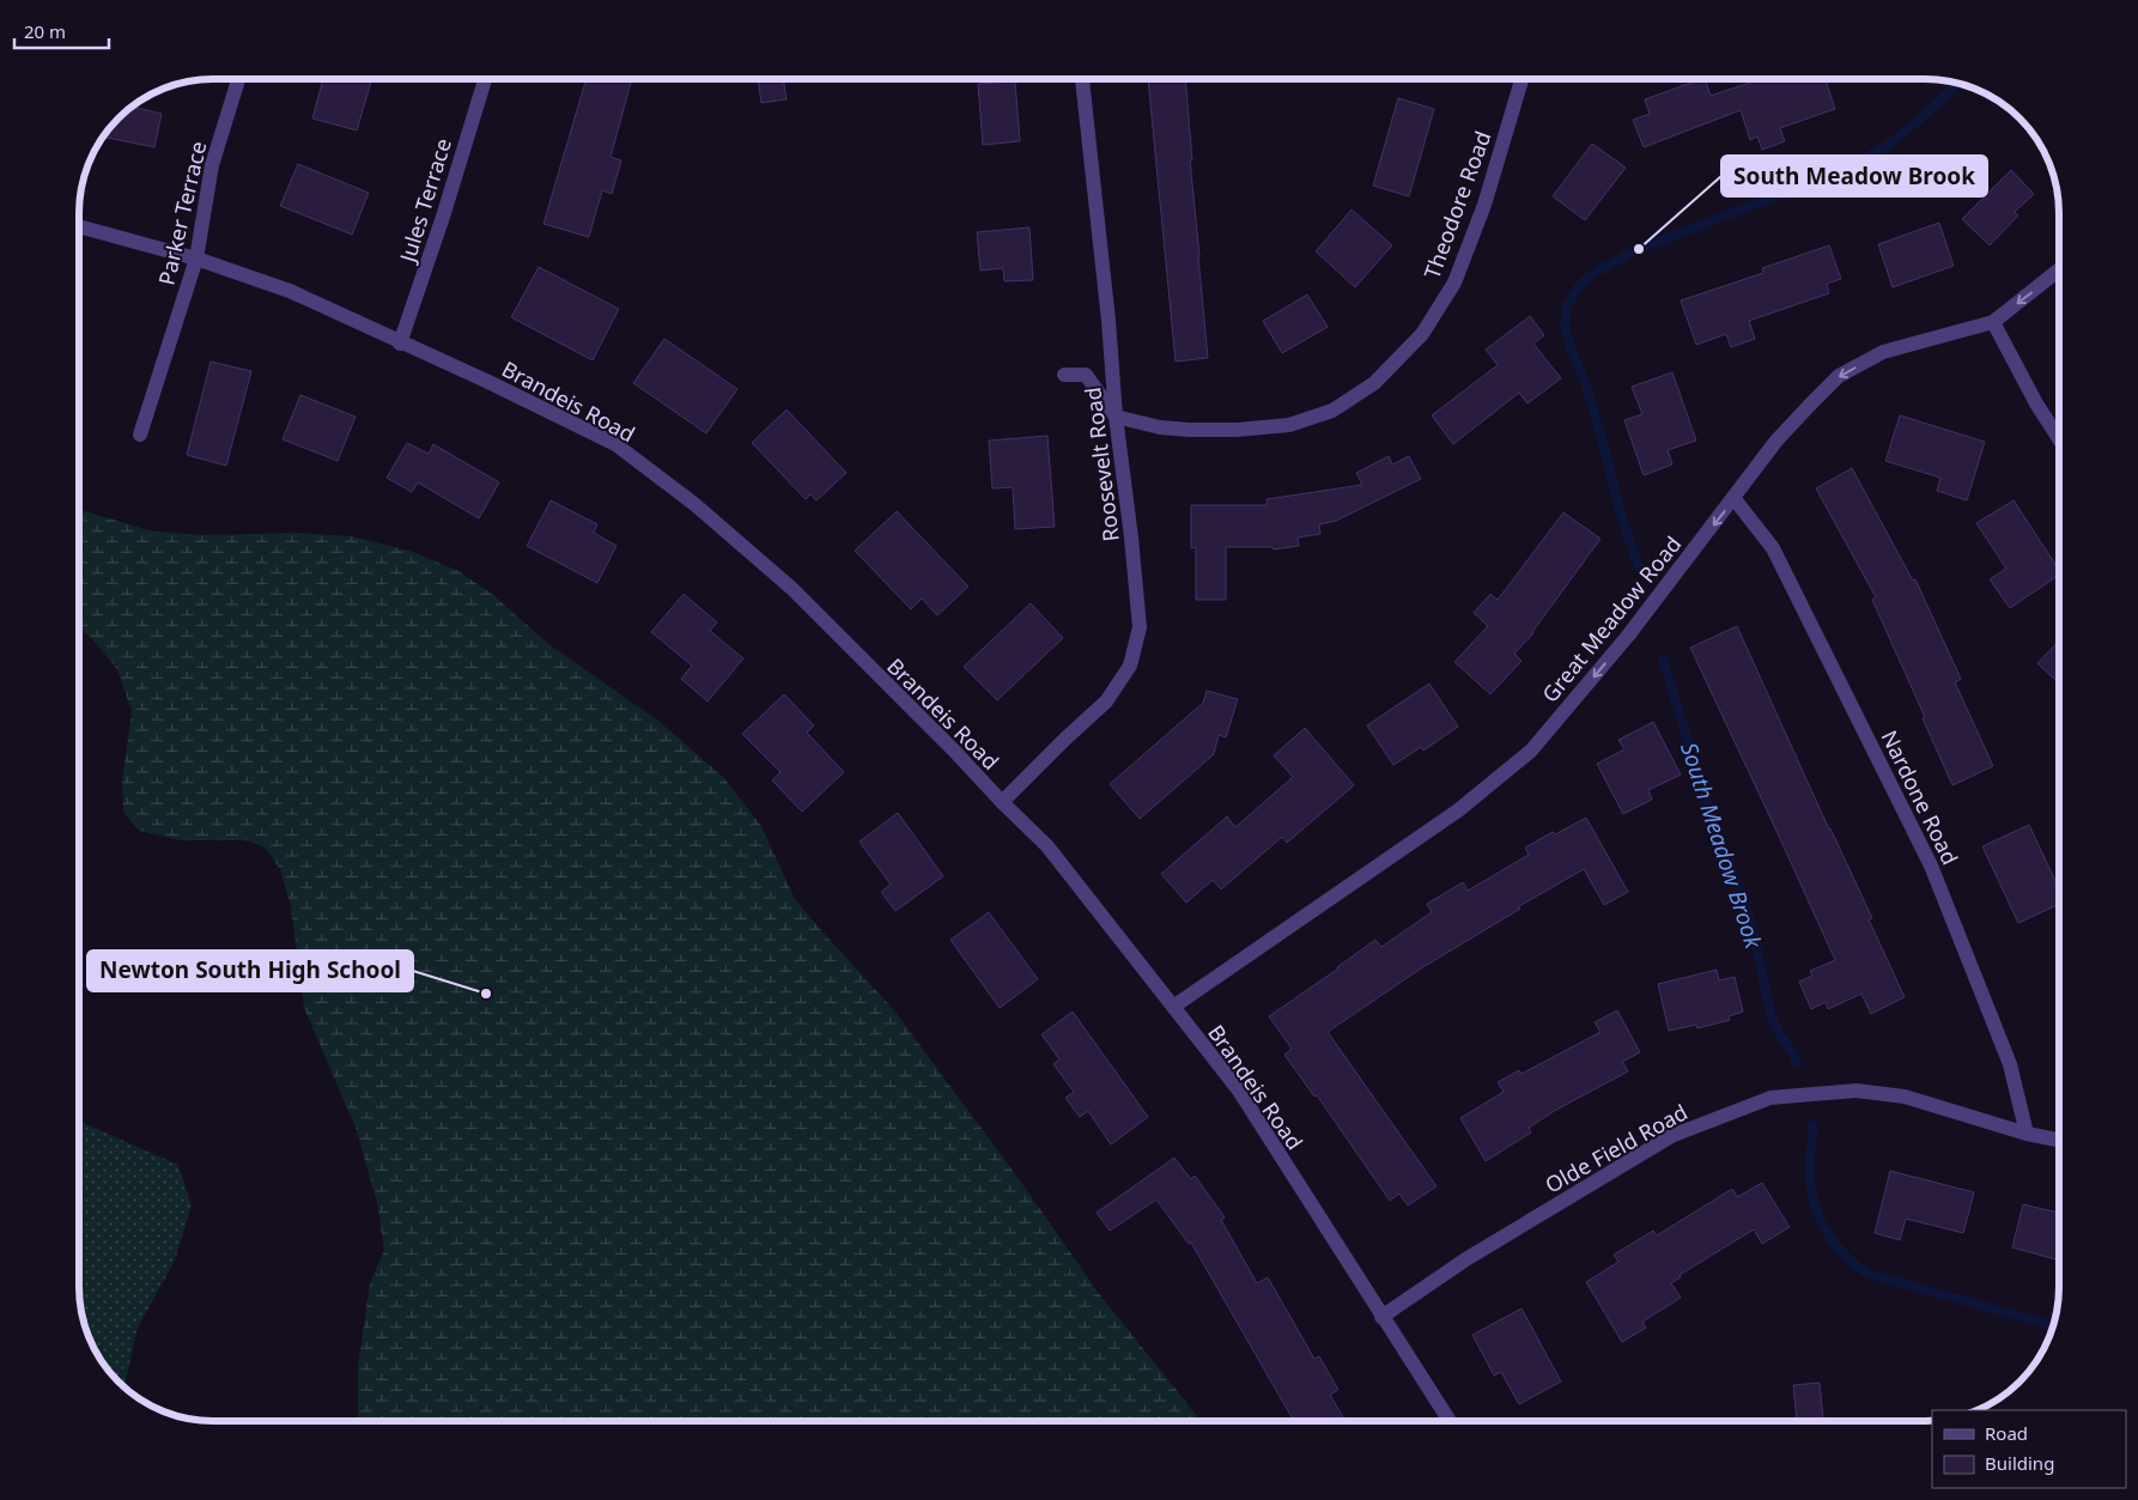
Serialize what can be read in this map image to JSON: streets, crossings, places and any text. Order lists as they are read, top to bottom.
{
  "streets": {
    "street": [
      "Jules Terrace",
      "Theodore Road",
      "Parker Terrace",
      "Brandeis Road",
      "Roosevelt Road",
      "Great Meadow Road",
      "Nardone Road",
      "Olde Field Road"
    ]
  },
  "crossings": [
    ["Jules Terrace", "Brandeis Road"],
    ["Theodore Road", "Roosevelt Road"],
    ["Parker Terrace", "Brandeis Road"],
    ["Brandeis Road", "Roosevelt Road"],
    ["Brandeis Road", "Great Meadow Road"],
    ["Brandeis Road", "Olde Field Road"],
    ["Great Meadow Road", "Nardone Road"],
    ["Nardone Road", "Olde Field Road"]
  ],
  "one_way": ["Great Meadow Road"],
  "water": ["South Meadow Brook"],
  "places": ["South Meadow Brook", "Newton South High School"],
  "legend": ["Road", "Building"],
  "scale_bar": "20 m"
}
